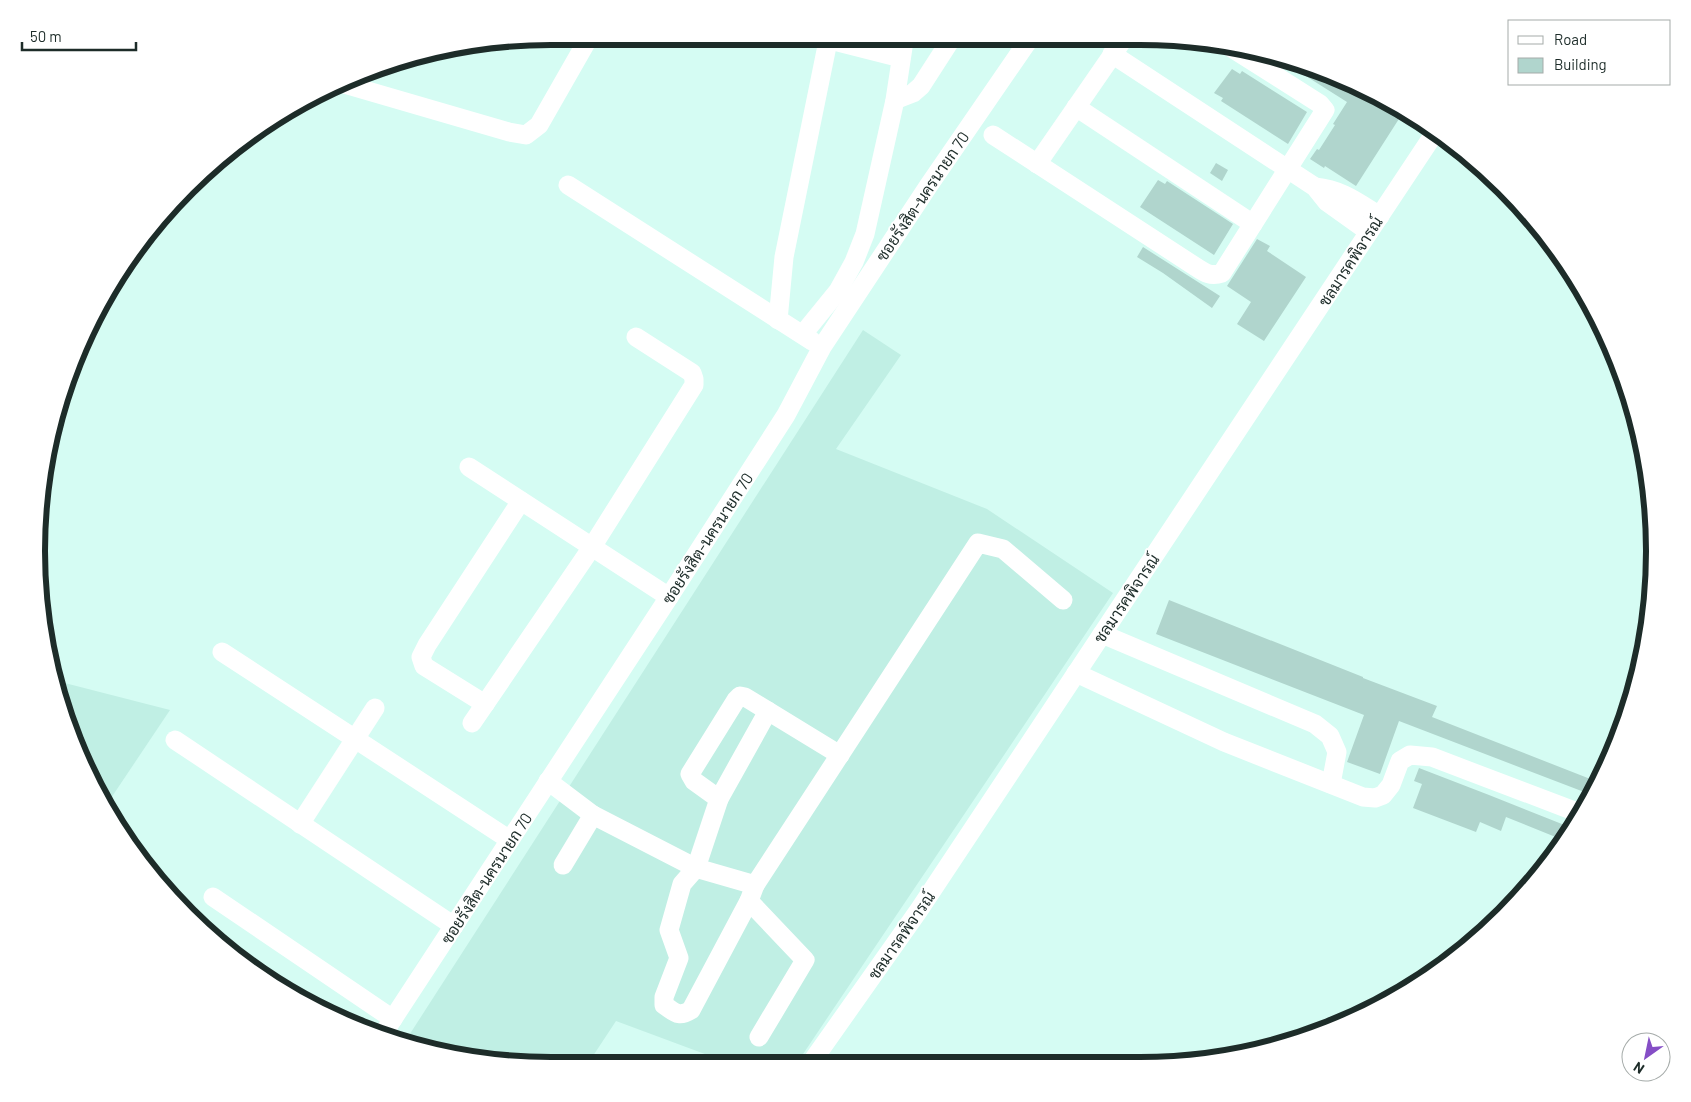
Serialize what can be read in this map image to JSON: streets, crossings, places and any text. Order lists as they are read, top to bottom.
{
  "streets": {
    "street": ["ซอยรังสิต-นครนายก 70", "ชลมารคพิจารณ์"]
  },
  "legend": ["Road", "Building"],
  "scale_bar": "50 m",
  "north": "bottom left"
}
